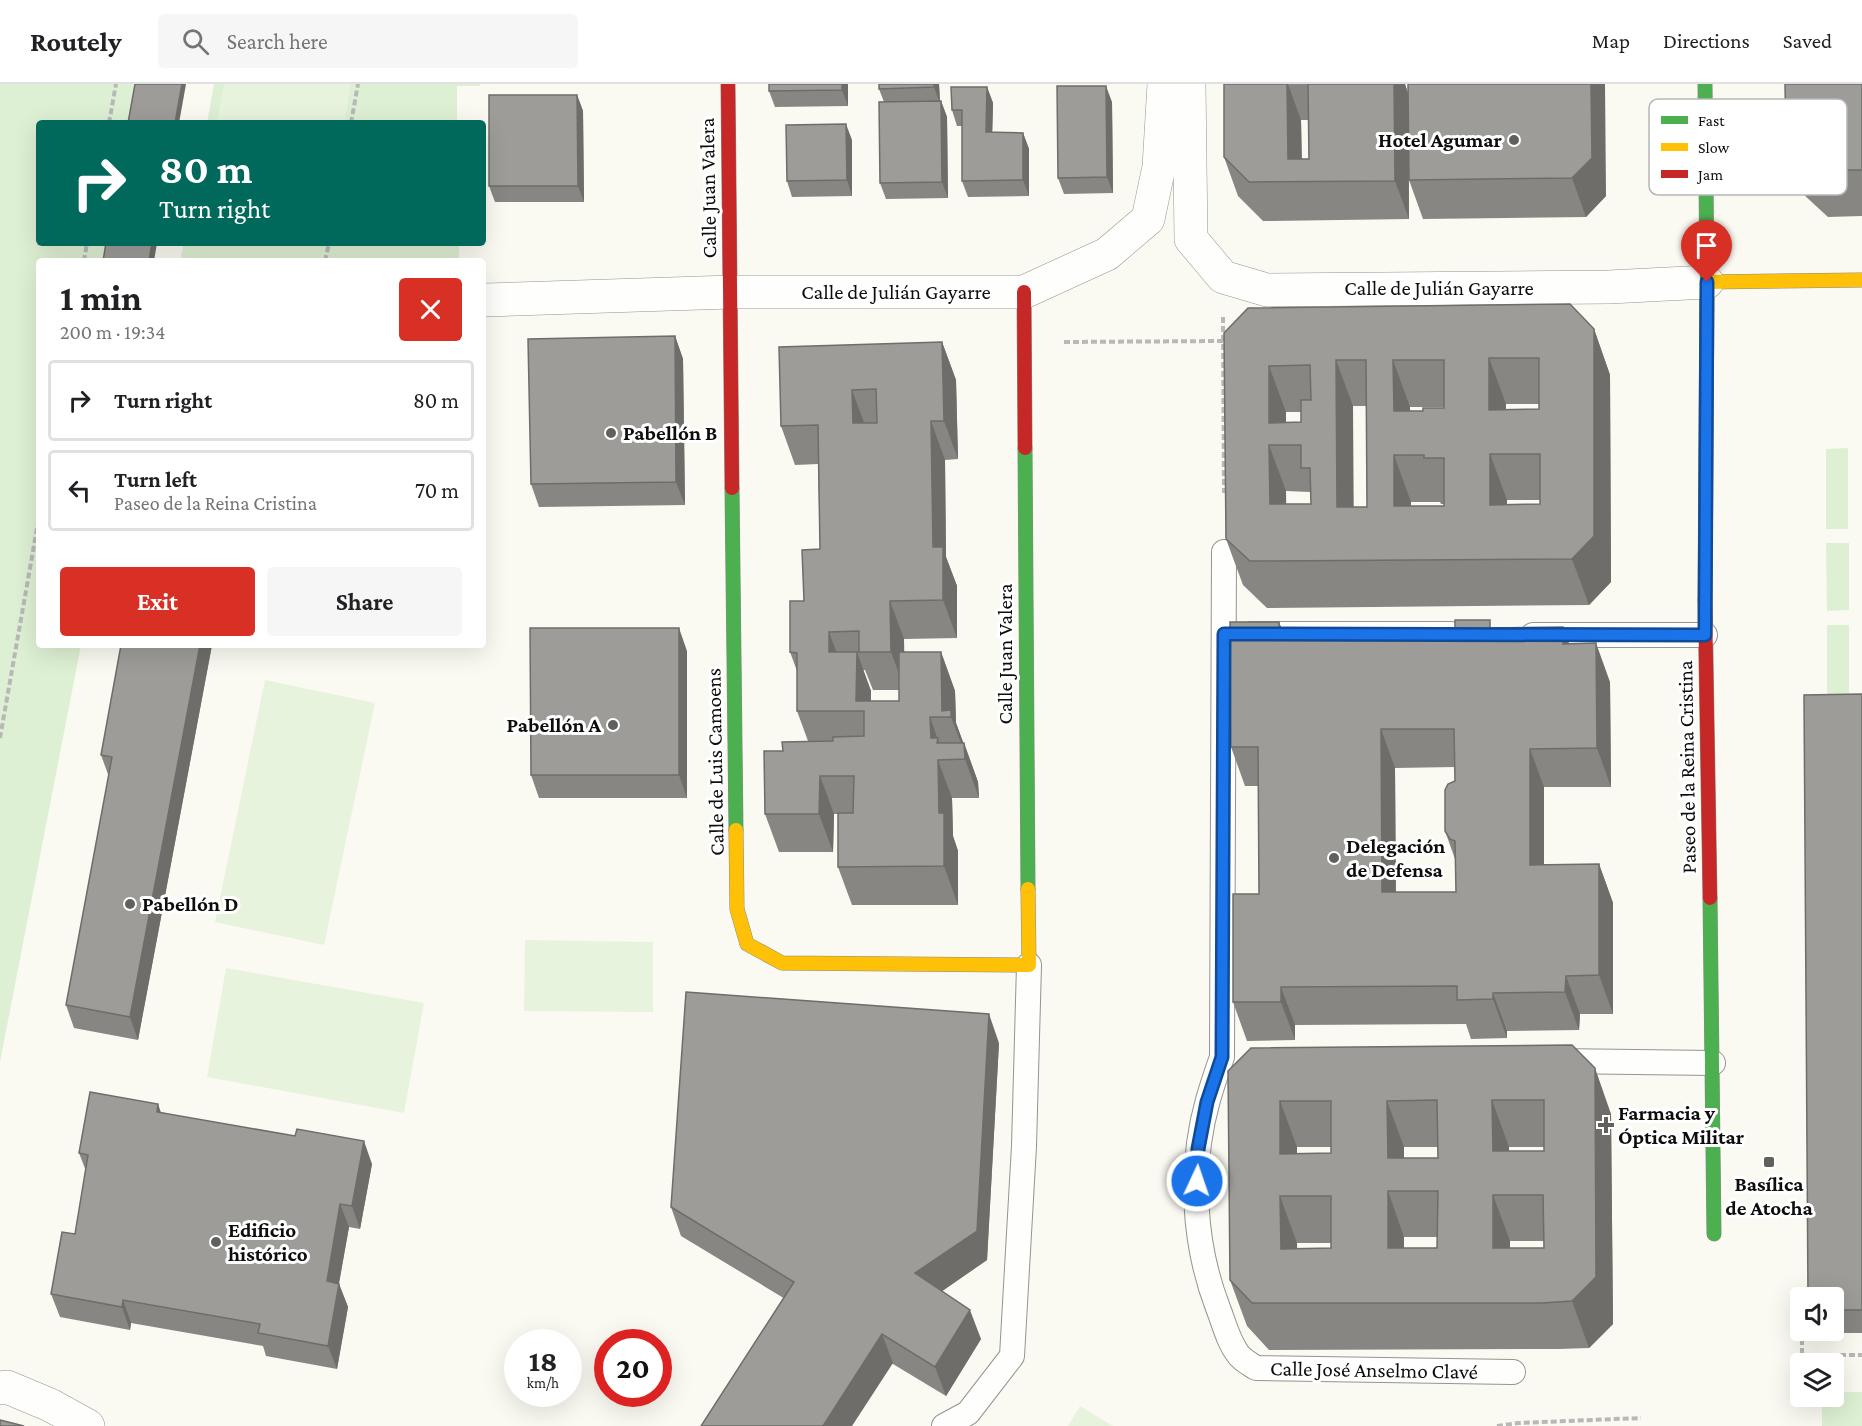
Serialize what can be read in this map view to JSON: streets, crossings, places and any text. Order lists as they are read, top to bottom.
{
  "streets": {
    "street": [
      "Calle Juan Valera",
      "Calle de Julián Gayarre",
      "Calle de Luis Camoens",
      "Paseo de la Reina Cristina"
    ],
    "lane": ["Calle José Anselmo Clavé"]
  },
  "crossings": [
    ["Calle Juan Valera", "Calle de Julián Gayarre"],
    ["Calle Juan Valera", "Calle de Luis Camoens"],
    ["Calle de Julián Gayarre", "Calle de Luis Camoens"],
    ["Calle de Julián Gayarre", "Paseo de la Reina Cristina"]
  ],
  "places": {
    "other": [
      "Hotel Agumar",
      "Pabellón B",
      "Pabellón A",
      "Delegación de Defensa",
      "Pabellón D",
      "Edificio histórico"
    ],
    "health": ["Farmacia y Óptica Militar"],
    "transit": ["Basílica de Atocha"]
  },
  "legend": ["Fast", "Slow", "Jam"],
  "page": {
    "header": "Routely",
    "search": "Search here",
    "nav": ["Map", "Directions", "Saved"],
    "turn": ["80 m", "Turn right"],
    "heading": ["1 min", "200 m · 19:34"],
    "list": [
      {
        "name": "Turn right",
        "value": "80 m"
      },
      {
        "name": "Turn left",
        "note": "Paseo de la Reina Cristina",
        "value": "70 m"
      }
    ],
    "buttons": ["Exit", "Share"],
    "speed": "18 km/h",
    "limit": "20"
  }
}
